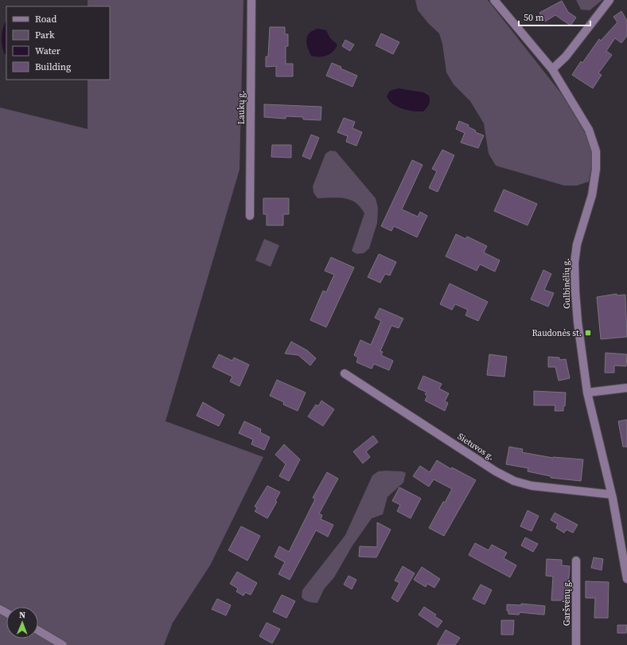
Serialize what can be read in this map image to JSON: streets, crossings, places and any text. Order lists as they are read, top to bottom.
{
  "streets": {
    "street": [
      "Laukų g.",
      "Gulbinėlių g.",
      "Sietuvos g.",
      "Garšvėnų g."
    ]
  },
  "crossings": [
    ["Gulbinėlių g.", "Sietuvos g."]
  ],
  "places": {
    "transit": ["Raudonės st."]
  },
  "legend": [
    "Road",
    "Park",
    "Water",
    "Building"
  ],
  "scale_bar": "50 m",
  "north": "top"
}
